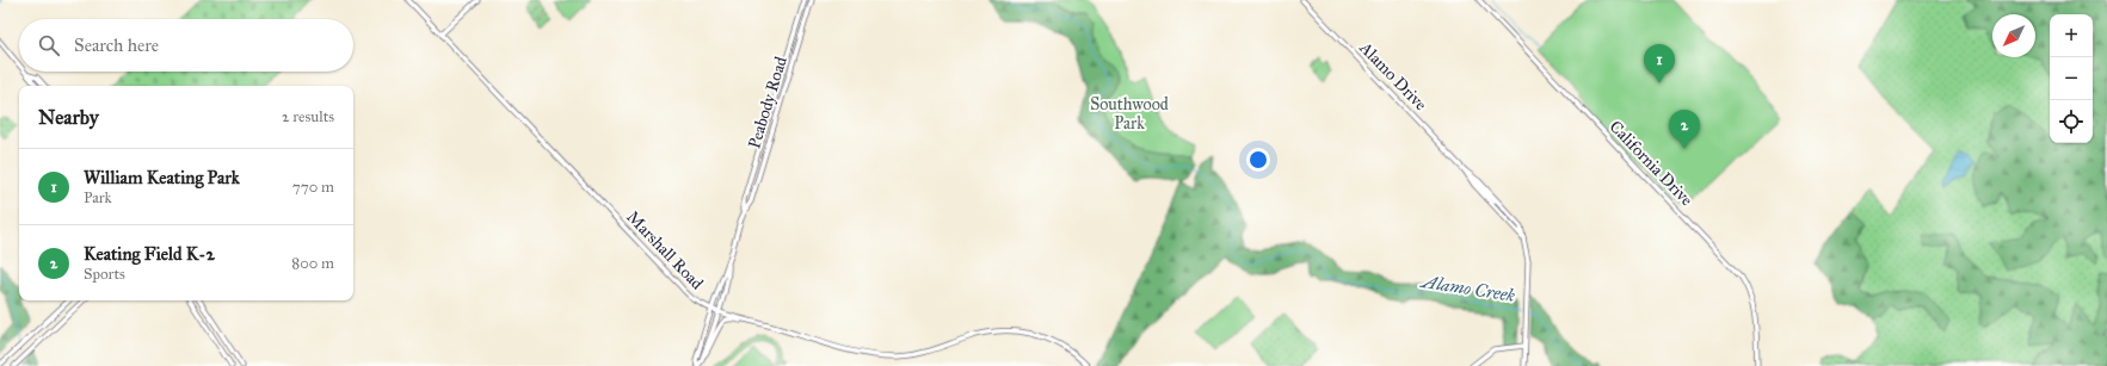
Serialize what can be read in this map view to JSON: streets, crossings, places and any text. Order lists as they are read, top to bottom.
{
  "streets": {
    "main road": [
      "Alamo Drive",
      "Peabody Road",
      "California Drive",
      "Marshall Road"
    ]
  },
  "crossings": [
    ["Peabody Road", "Marshall Road"]
  ],
  "water": ["Alamo Creek"],
  "parks": ["Southwood Park"],
  "north": "bottom left",
  "page": {
    "map_buttons": ["+", "−"],
    "search": "Search here",
    "pins": ["1", "2"],
    "heading": ["Nearby", "2 results"],
    "list": [
      {
        "mark": "1",
        "name": "William Keating Park",
        "note": "Park",
        "value": "770 m"
      },
      {
        "mark": "2",
        "name": "Keating Field K-2",
        "note": "Sports",
        "value": "800 m"
      }
    ]
  }
}
